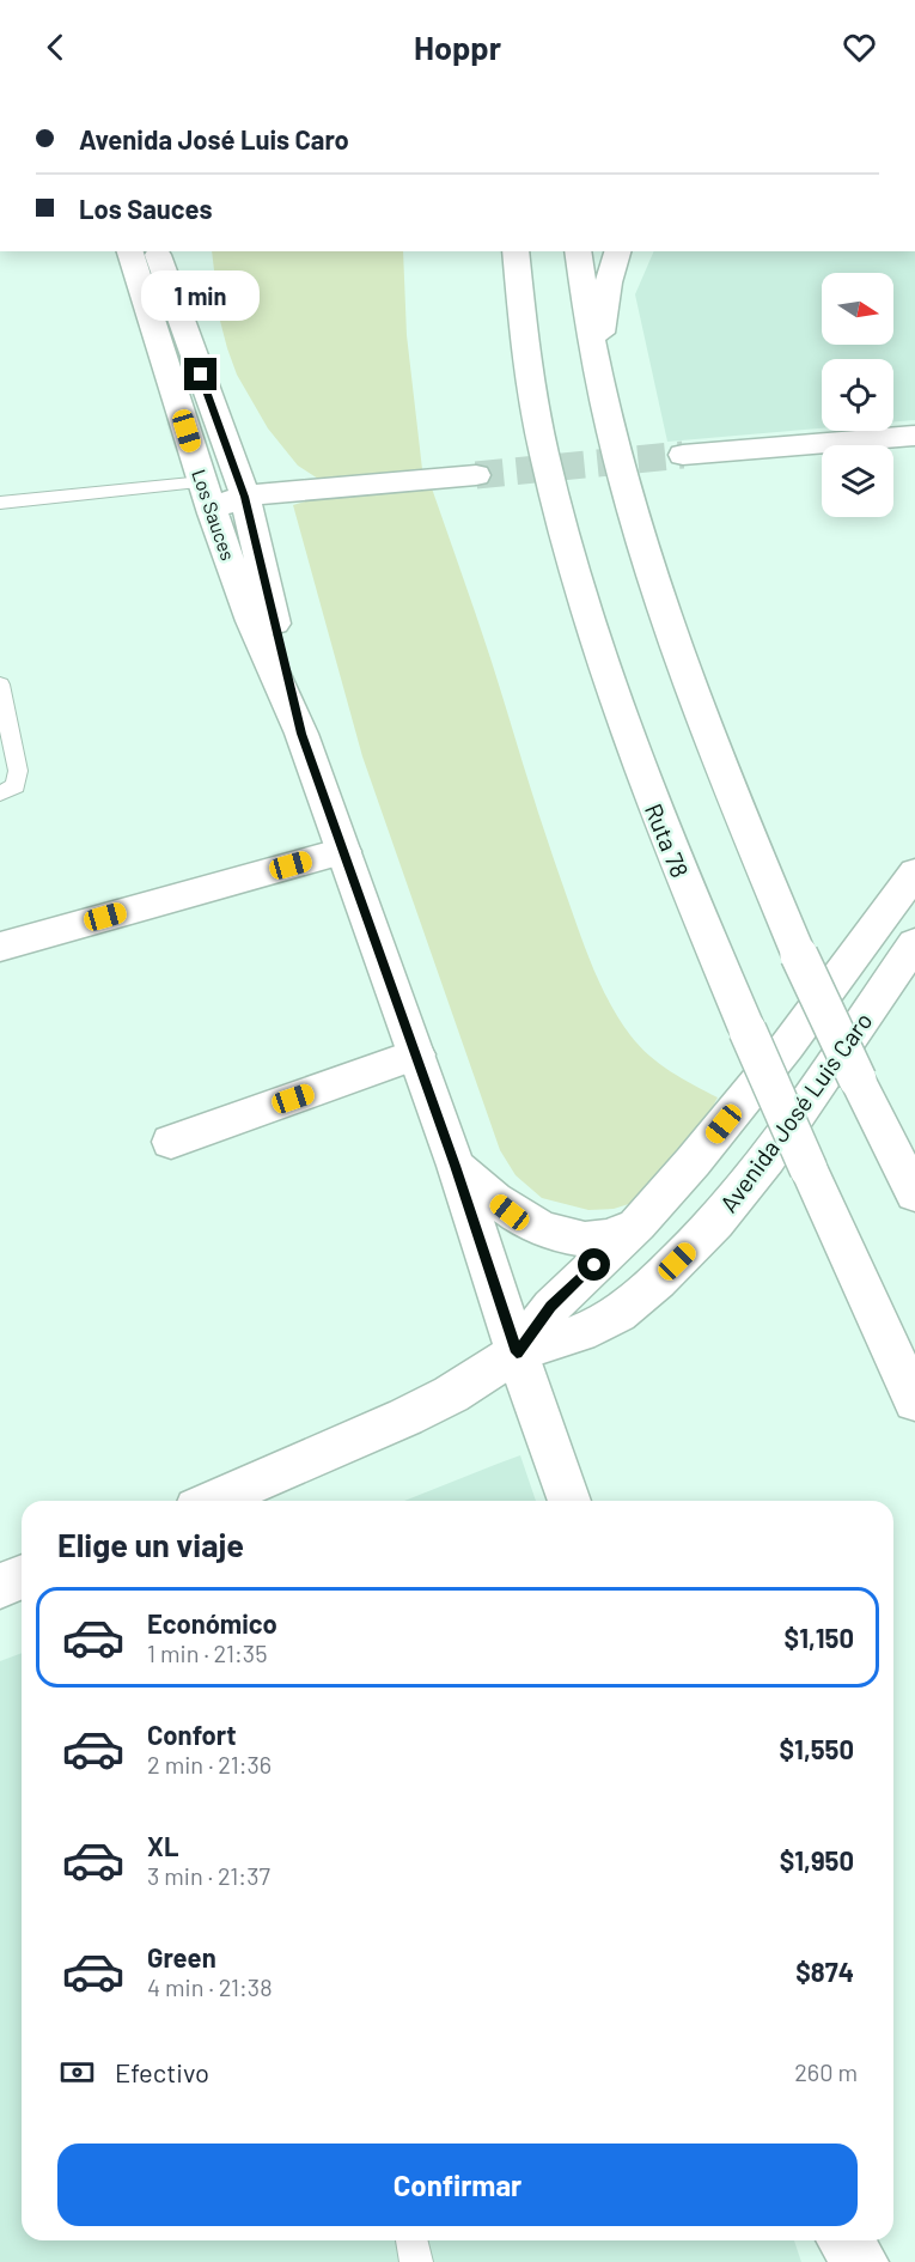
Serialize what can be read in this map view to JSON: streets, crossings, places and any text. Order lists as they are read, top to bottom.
{
  "streets": {
    "main road": ["Los Sauces", "Ruta 78", "Avenida José Luis Caro"]
  },
  "crossings": [
    ["Los Sauces", "Avenida José Luis Caro"]
  ],
  "north": "right",
  "page": {
    "header": "Hoppr",
    "banner": ["Avenida José Luis Caro", "Los Sauces"],
    "bubble": "1 min",
    "heading": "Elige un viaje",
    "list": [
      {
        "name": "Económico",
        "note": "1 min · 21:35",
        "value": "$1,150"
      },
      {
        "name": "Confort",
        "note": "2 min · 21:36",
        "value": "$1,550"
      },
      {
        "name": "XL",
        "note": "3 min · 21:37",
        "value": "$1,950"
      },
      {
        "name": "Green",
        "note": "4 min · 21:38",
        "value": "$874"
      }
    ],
    "pay": ["Efectivo", "260 m"],
    "buttons": "Confirmar"
  }
}
